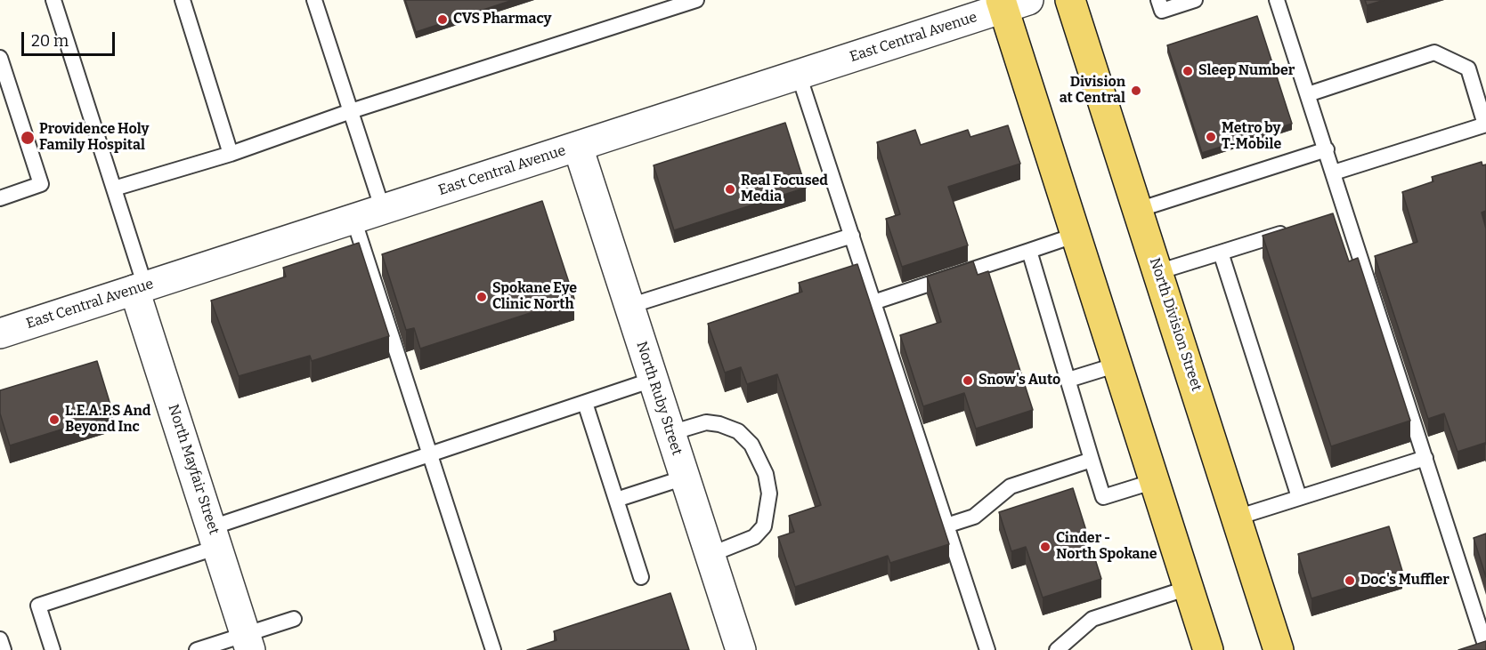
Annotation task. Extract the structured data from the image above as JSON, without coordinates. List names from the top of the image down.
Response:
{
  "streets": {
    "main road": ["North Division Street"],
    "street": ["East Central Avenue", "North Ruby Street", "North Mayfair Street"]
  },
  "crossings": [
    ["East Central Avenue", "North Ruby Street"],
    ["East Central Avenue", "North Mayfair Street"]
  ],
  "places": [
    "CVS Pharmacy",
    "Sleep Number",
    "Division at Central",
    "Metro by T-Mobile",
    "Providence Holy Family Hospital",
    "Real Focused Media",
    "Spokane Eye Clinic North",
    "Snow's Auto",
    "L.E.A.P.S And Beyond Inc",
    "Cinder - North Spokane",
    "Doc's Muffler"
  ],
  "scale_bar": "20 m"
}
